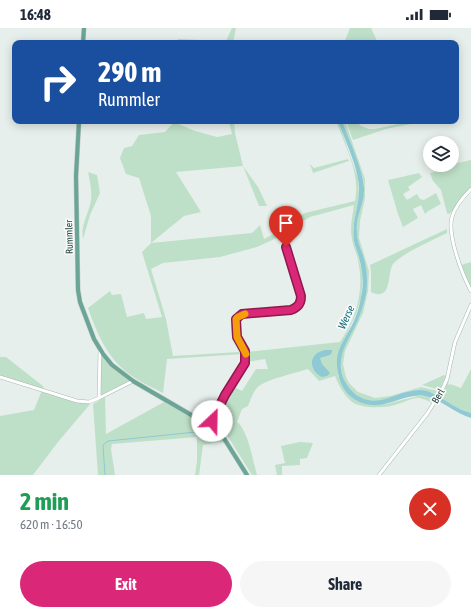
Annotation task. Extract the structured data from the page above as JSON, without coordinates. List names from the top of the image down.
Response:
{
  "streets": {
    "main road": ["Rummler"],
    "street": ["Berl"]
  },
  "water": ["Werse"],
  "page": {
    "status": "16:48",
    "turn": ["290 m", "Rummler"],
    "heading": ["2 min", "620 m · 16:50"],
    "buttons": ["Exit", "Share"]
  }
}
